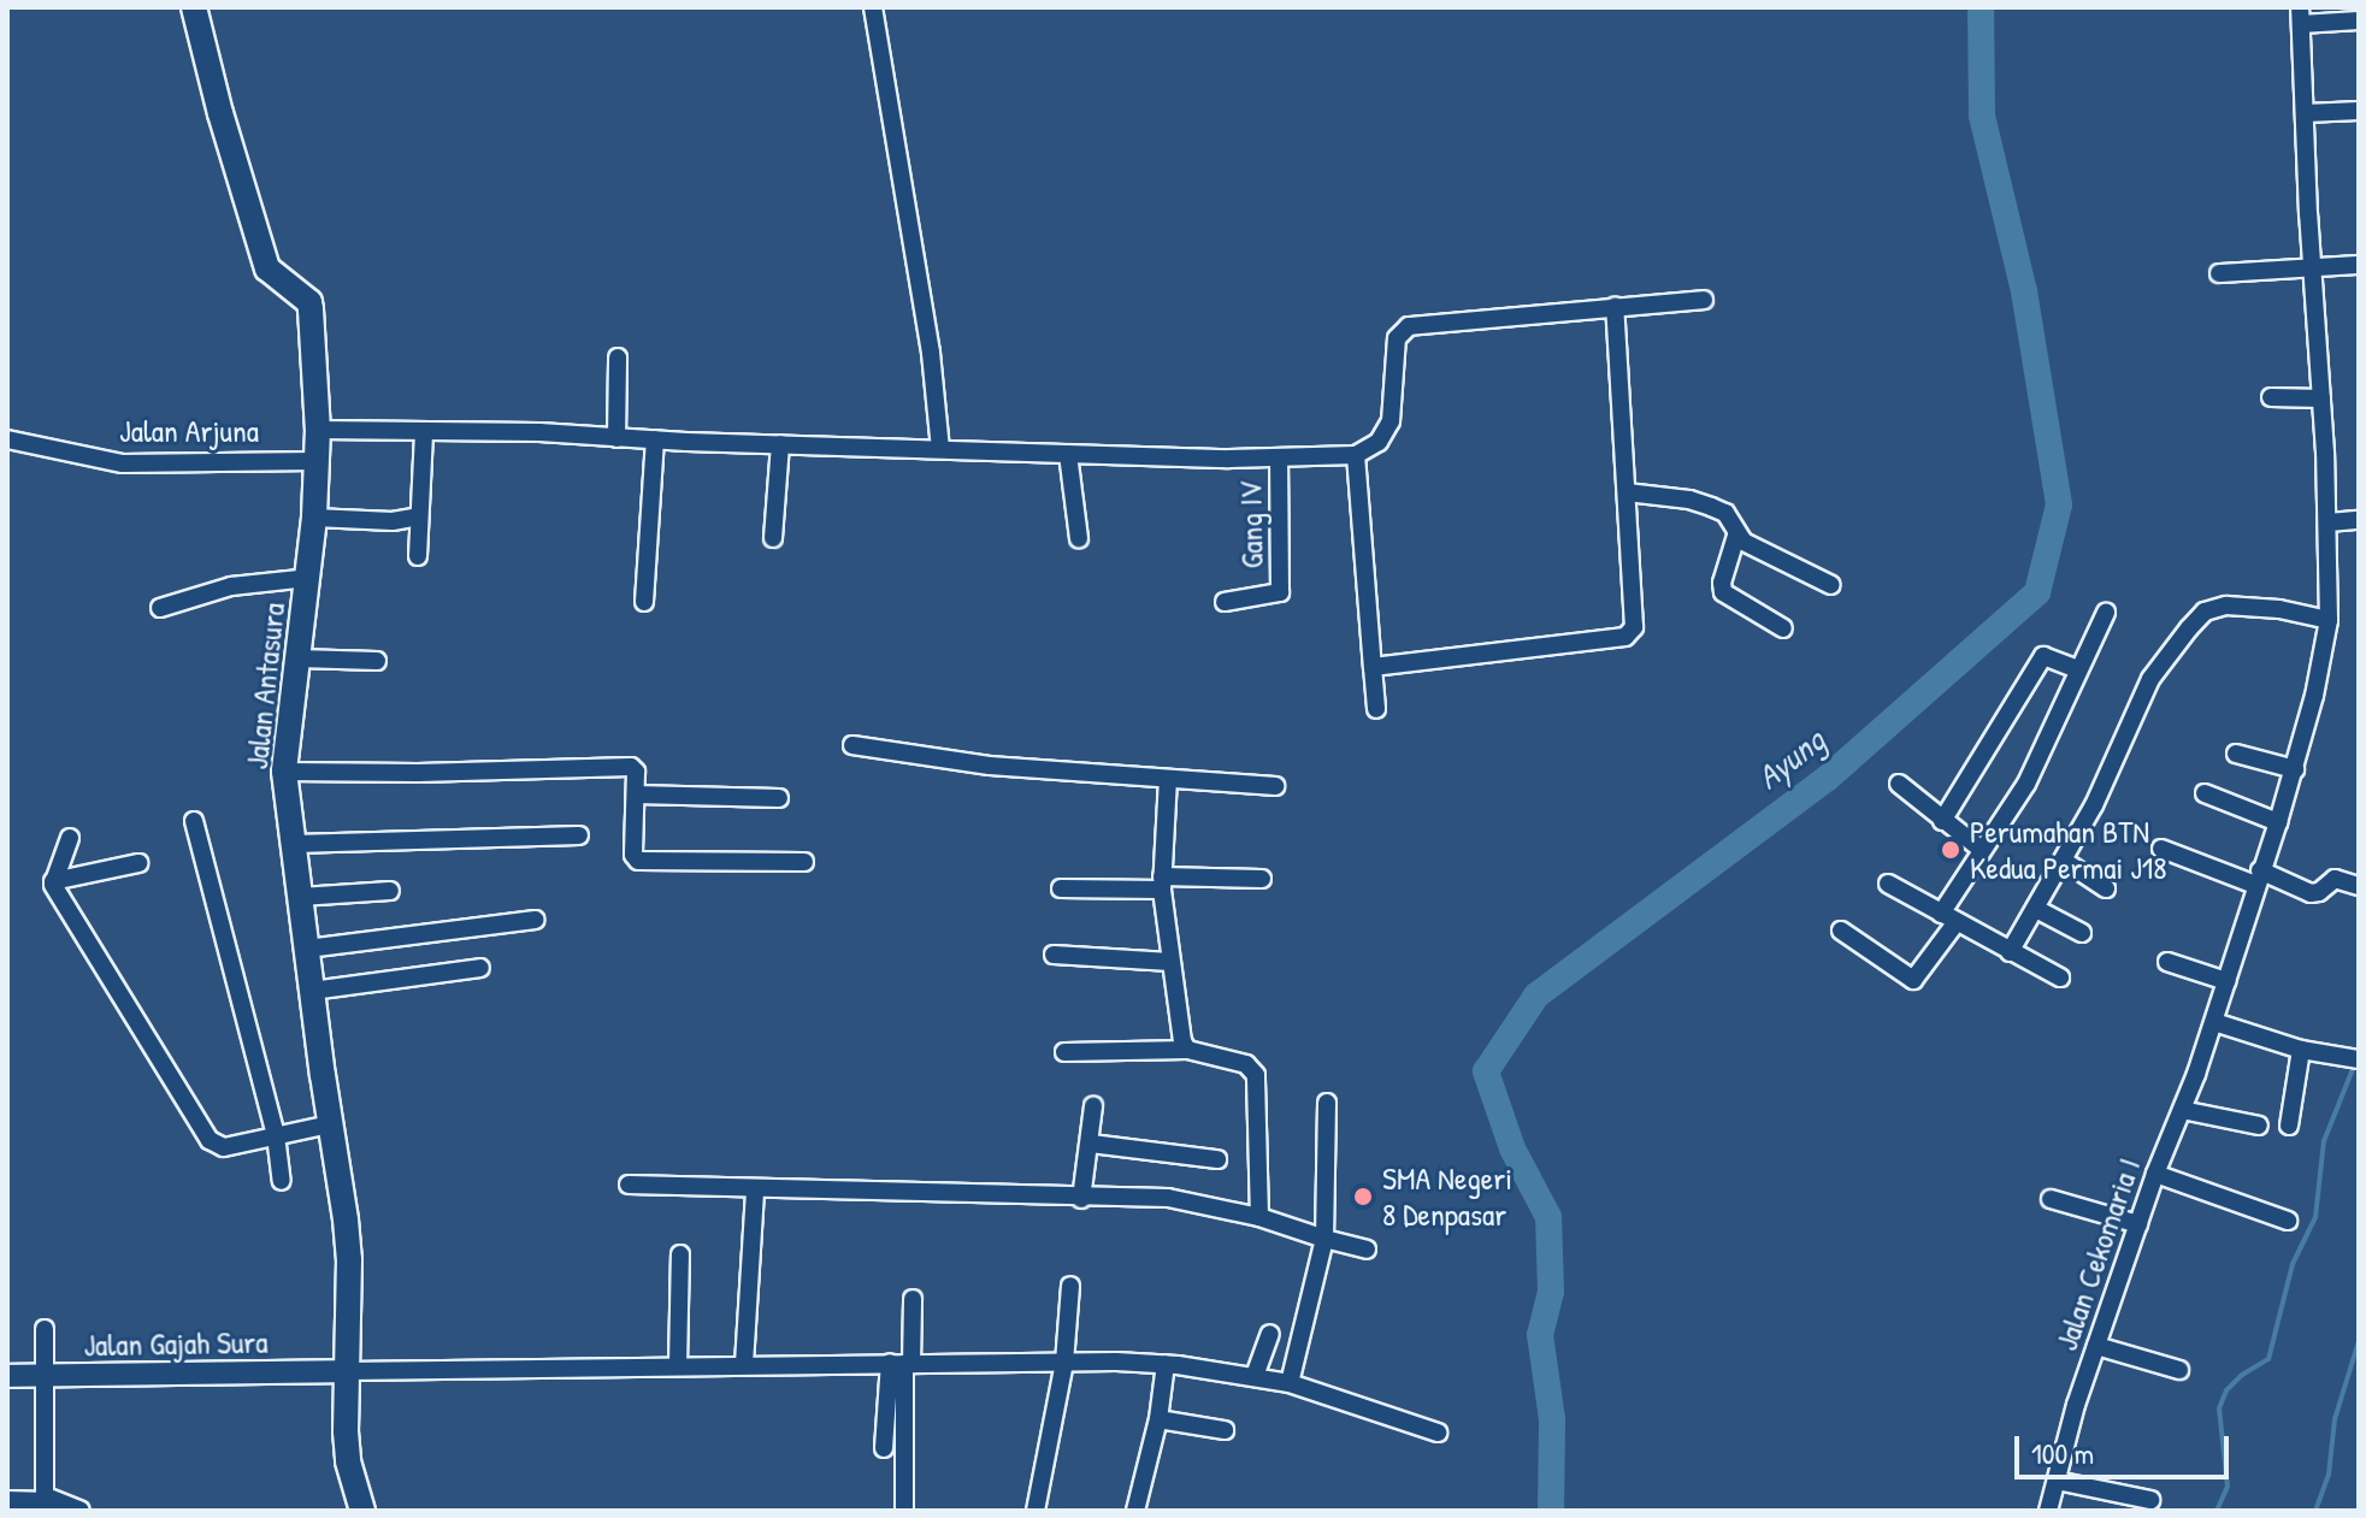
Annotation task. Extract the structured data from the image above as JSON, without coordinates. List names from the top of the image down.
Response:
{
  "streets": {
    "main road": ["Jalan Antasura"],
    "street": [
      "Jalan Arjuna",
      "Gang IV",
      "Jalan Cekomaria I",
      "Jalan Gajah Sura"
    ]
  },
  "crossings": [
    ["Jalan Arjuna", "Jalan Antasura"],
    ["Jalan Antasura", "Jalan Gajah Sura"]
  ],
  "water": ["Ayung"],
  "places": ["Perumahan BTN Kedua Permai J18", "SMA Negeri 8 Denpasar"],
  "scale_bar": "100 m"
}
